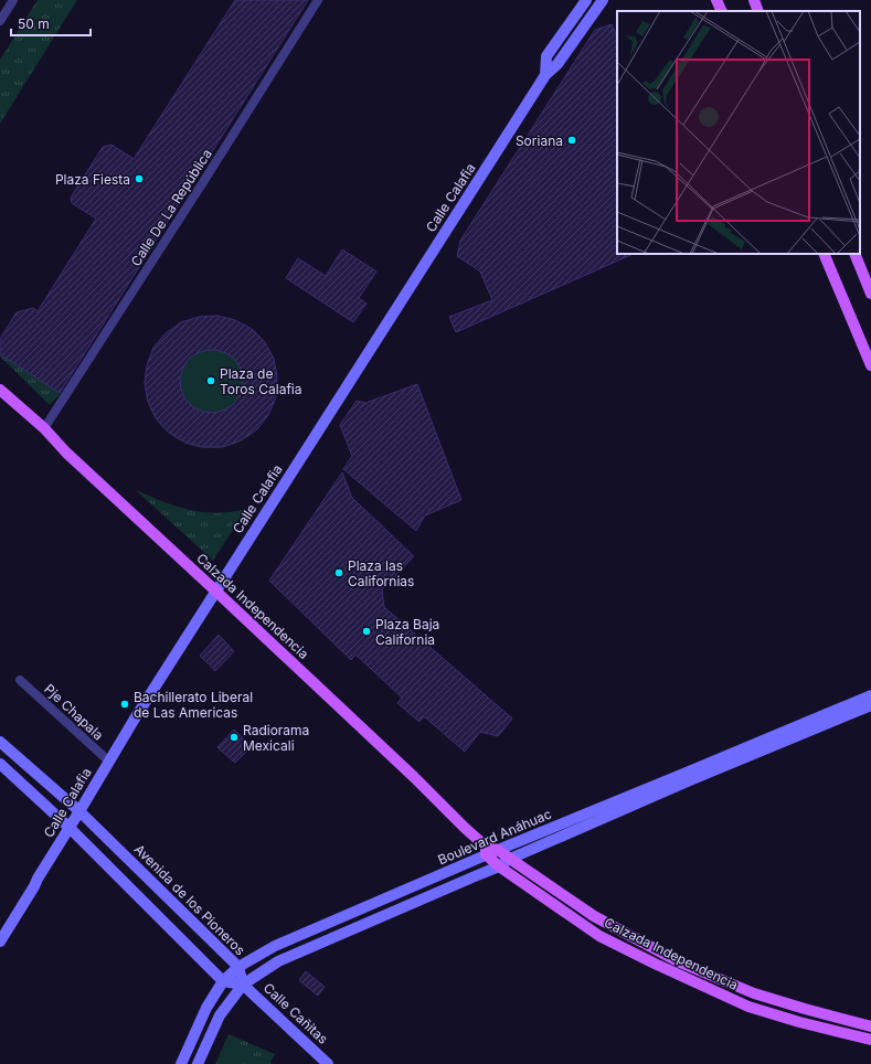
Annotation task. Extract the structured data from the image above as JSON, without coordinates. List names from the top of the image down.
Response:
{
  "streets": {
    "main road": ["Calzada Independencia"],
    "street": [
      "Calle Calafia",
      "Calle De La República",
      "Pje Chapala",
      "Boulevard Anáhuac",
      "Avenida de los Pioneros",
      "Calle Cañitas"
    ]
  },
  "crossings": [
    ["Calle Calafia", "Calzada Independencia"],
    ["Calle Calafia", "Pje Chapala"],
    ["Calle Calafia", "Avenida de los Pioneros"],
    ["Calle De La República", "Calzada Independencia"],
    ["Calzada Independencia", "Boulevard Anáhuac"],
    ["Boulevard Anáhuac", "Avenida de los Pioneros"],
    ["Boulevard Anáhuac", "Calle Cañitas"],
    ["Avenida de los Pioneros", "Calle Cañitas"]
  ],
  "places": [
    "Soriana",
    "Plaza Fiesta",
    "Plaza de Toros Calafia",
    "Plaza las Californias",
    "Plaza Baja California",
    "Bachillerato Liberal de Las Americas",
    "Radiorama Mexicali"
  ],
  "scale_bar": "50 m"
}
